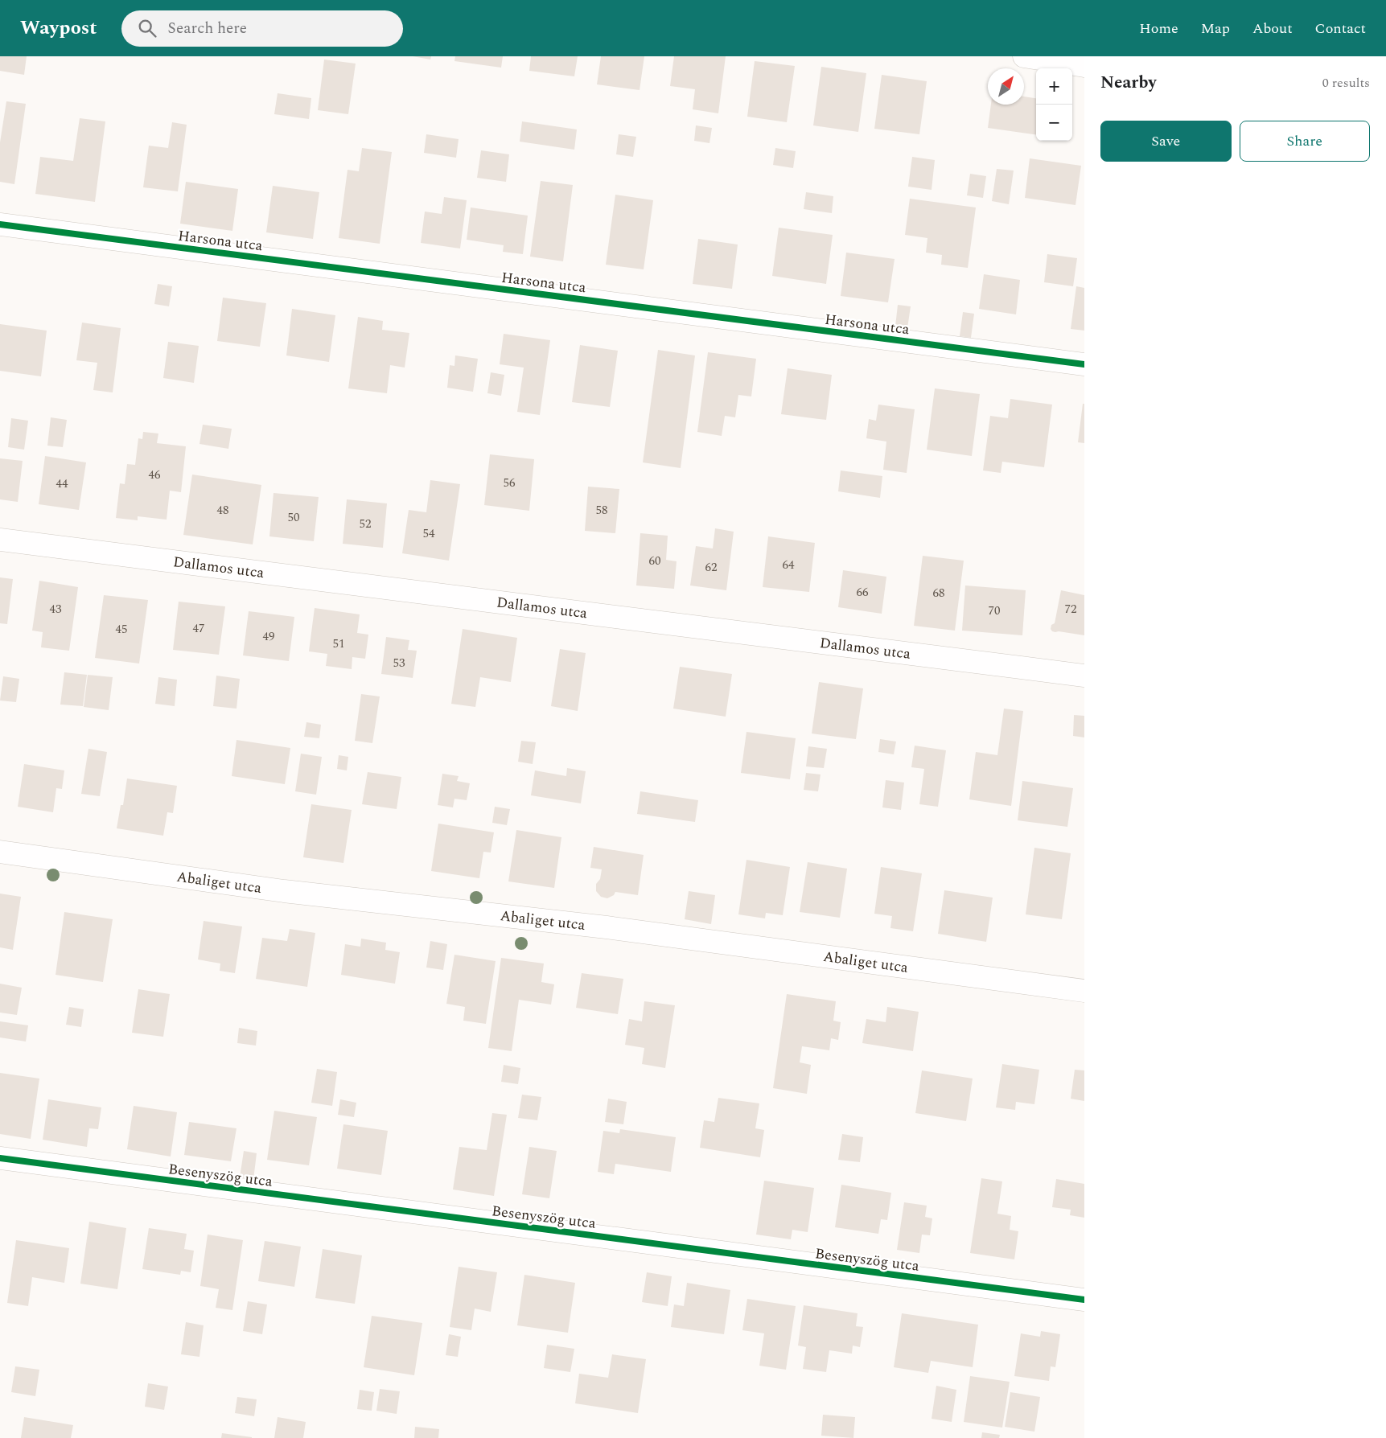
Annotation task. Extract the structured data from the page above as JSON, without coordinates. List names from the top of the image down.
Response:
{
  "streets": {
    "street": [
      "Harsona utca",
      "Dallamos utca",
      "Abaliget utca",
      "Besenyszög utca"
    ]
  },
  "house_numbers": [
    "46",
    "56",
    "44",
    "48",
    "58",
    "50",
    "52",
    "54",
    "60",
    "64",
    "62",
    "66",
    "68",
    "43",
    "72",
    "70",
    "47",
    "45",
    "49",
    "51",
    "53"
  ],
  "north": "top right",
  "page": {
    "header": "Waypost",
    "search": "Search here",
    "nav": [
      "Home",
      "Map",
      "About",
      "Contact"
    ],
    "heading": ["Nearby", "0 results"],
    "map_buttons": ["+", "−"],
    "buttons": ["Save", "Share"]
  }
}
